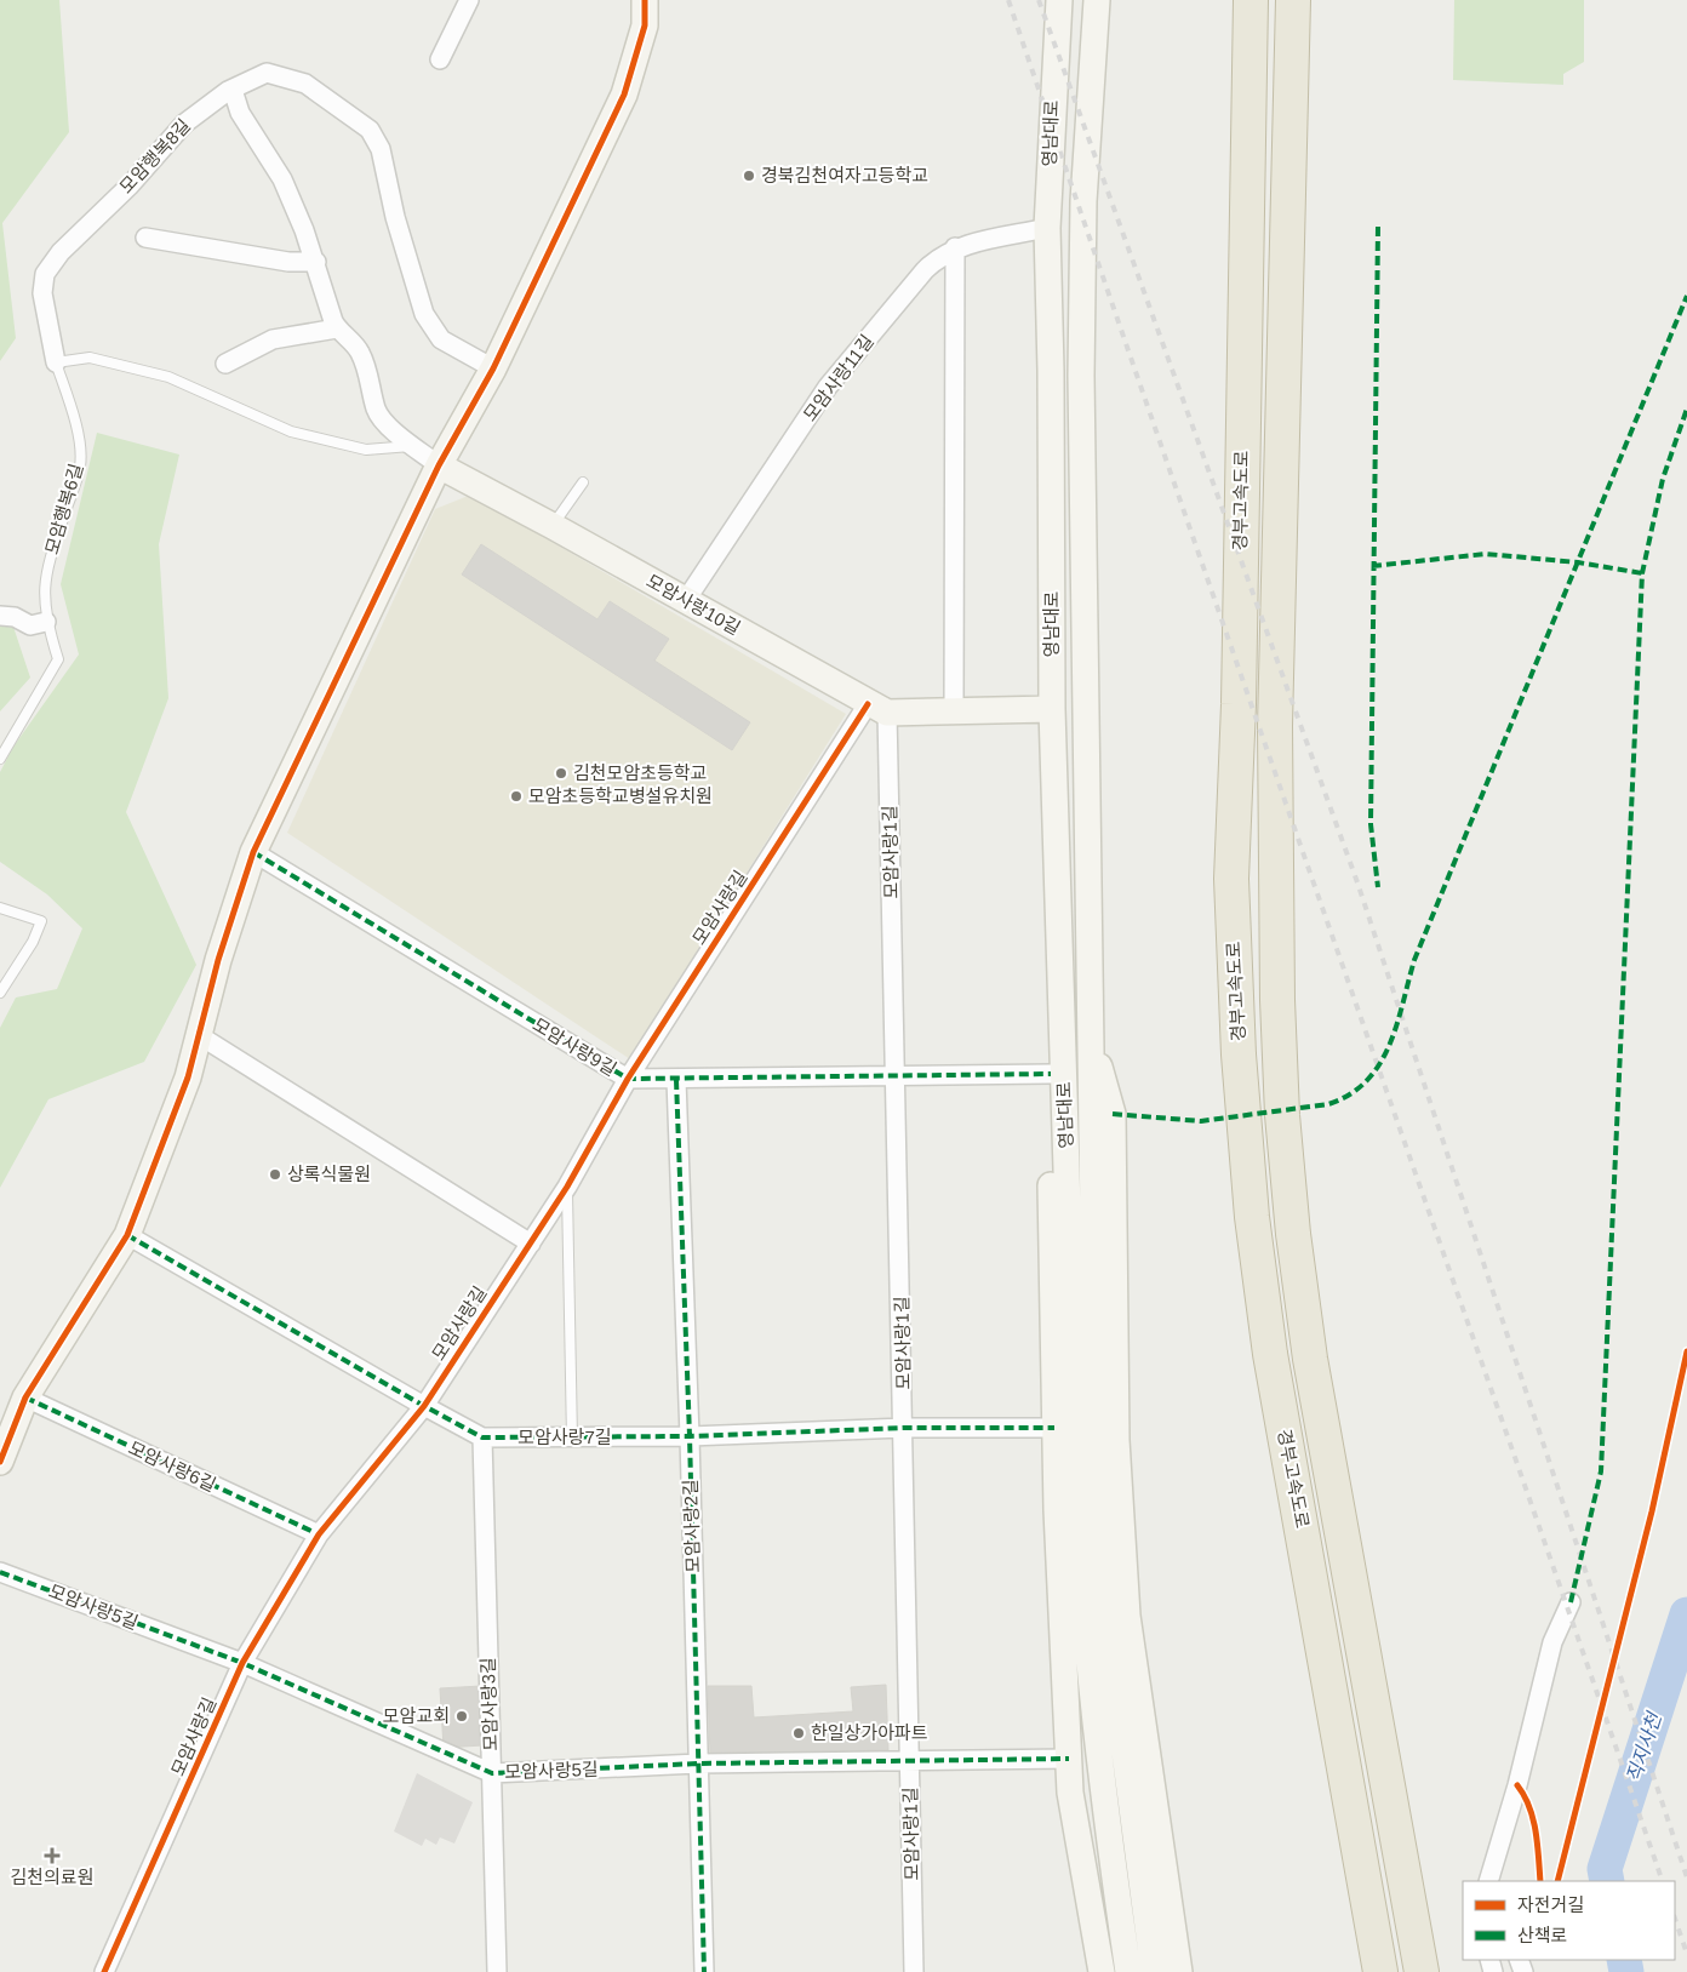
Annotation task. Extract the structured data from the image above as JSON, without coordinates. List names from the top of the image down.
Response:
{
  "streets": {
    "highway": ["경부고속도로"],
    "main road": ["영남대로", "모암사랑10길"],
    "street": [
      "모암행복8길",
      "모암사랑11길",
      "모암사랑1길",
      "모암사랑길",
      "모암사랑9길",
      "모암사랑7길",
      "모암사랑6길",
      "모암사랑2길",
      "모암사랑5길",
      "모암사랑3길"
    ],
    "lane": ["모암행복6길"]
  },
  "crossings": [
    ["영남대로", "모암사랑11길"],
    ["모암행복8길", "모암행복6길"],
    ["모암사랑11길", "모암사랑10길"],
    ["모암사랑10길", "모암사랑1길"],
    ["모암사랑10길", "모암사랑길"],
    ["모암사랑1길", "모암사랑길"],
    ["모암사랑1길", "모암사랑9길"],
    ["모암사랑1길", "모암사랑7길"],
    ["모암사랑1길", "모암사랑5길"],
    ["모암사랑길", "모암사랑9길"],
    ["모암사랑길", "모암사랑7길"],
    ["모암사랑길", "모암사랑6길"],
    ["모암사랑길", "모암사랑5길"],
    ["모암사랑9길", "모암사랑2길"],
    ["모암사랑7길", "모암사랑2길"],
    ["모암사랑7길", "모암사랑3길"],
    ["모암사랑2길", "모암사랑5길"],
    ["모암사랑5길", "모암사랑3길"]
  ],
  "water": ["직지사천"],
  "places": {
    "other": [
      "경북김천여자고등학교",
      "김천모암초등학교",
      "모암초등학교병설유치원",
      "상록식물원",
      "모암교회",
      "한일상가아파트"
    ],
    "health": ["김천의료원"]
  },
  "legend": ["자전거길", "산책로"]
}
